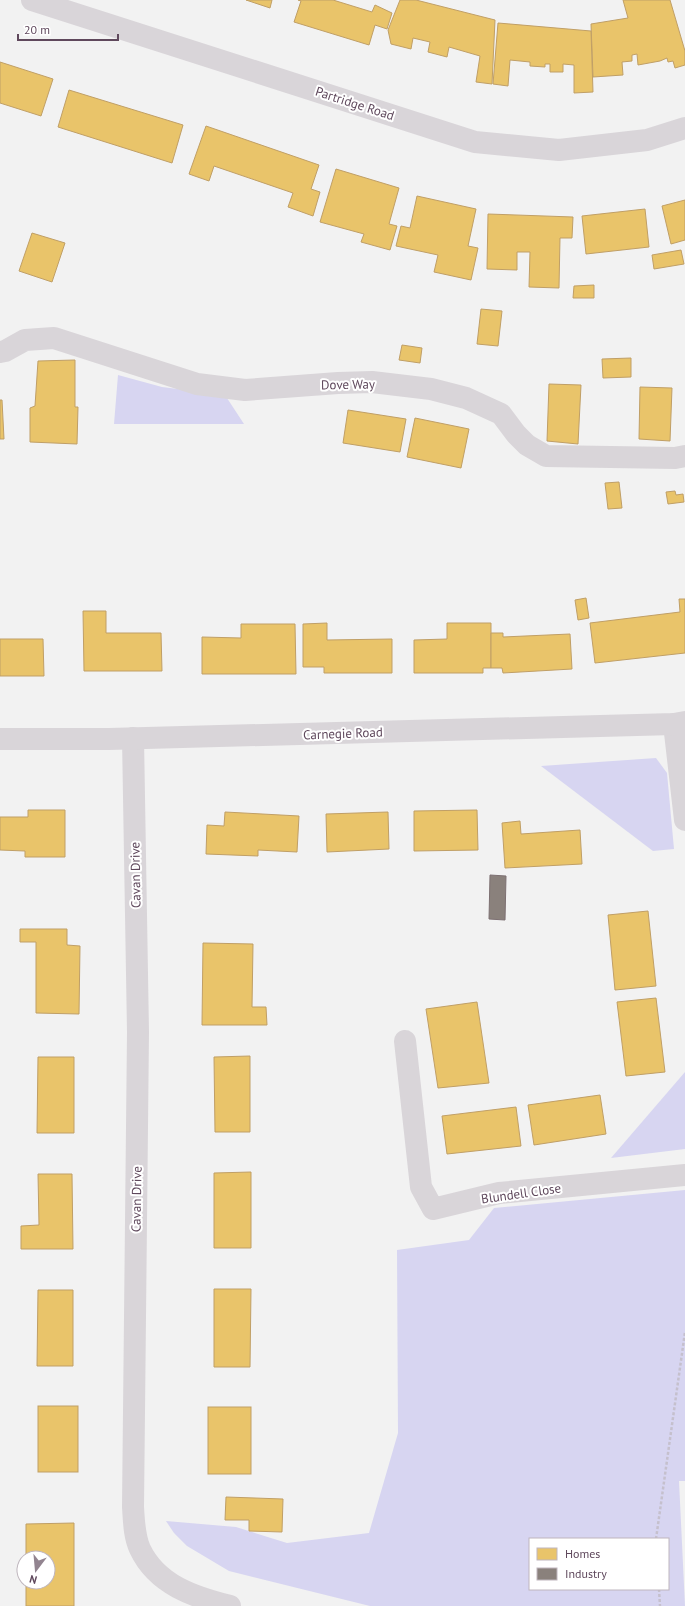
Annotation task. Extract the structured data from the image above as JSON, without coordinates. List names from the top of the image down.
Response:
{
  "streets": {
    "street": [
      "Partridge Road",
      "Dove Way",
      "Carnegie Road",
      "Cavan Drive",
      "Blundell Close"
    ]
  },
  "crossings": [
    ["Carnegie Road", "Cavan Drive"]
  ],
  "legend": ["Homes", "Industry"],
  "scale_bar": "20 m",
  "north": "bottom"
}
